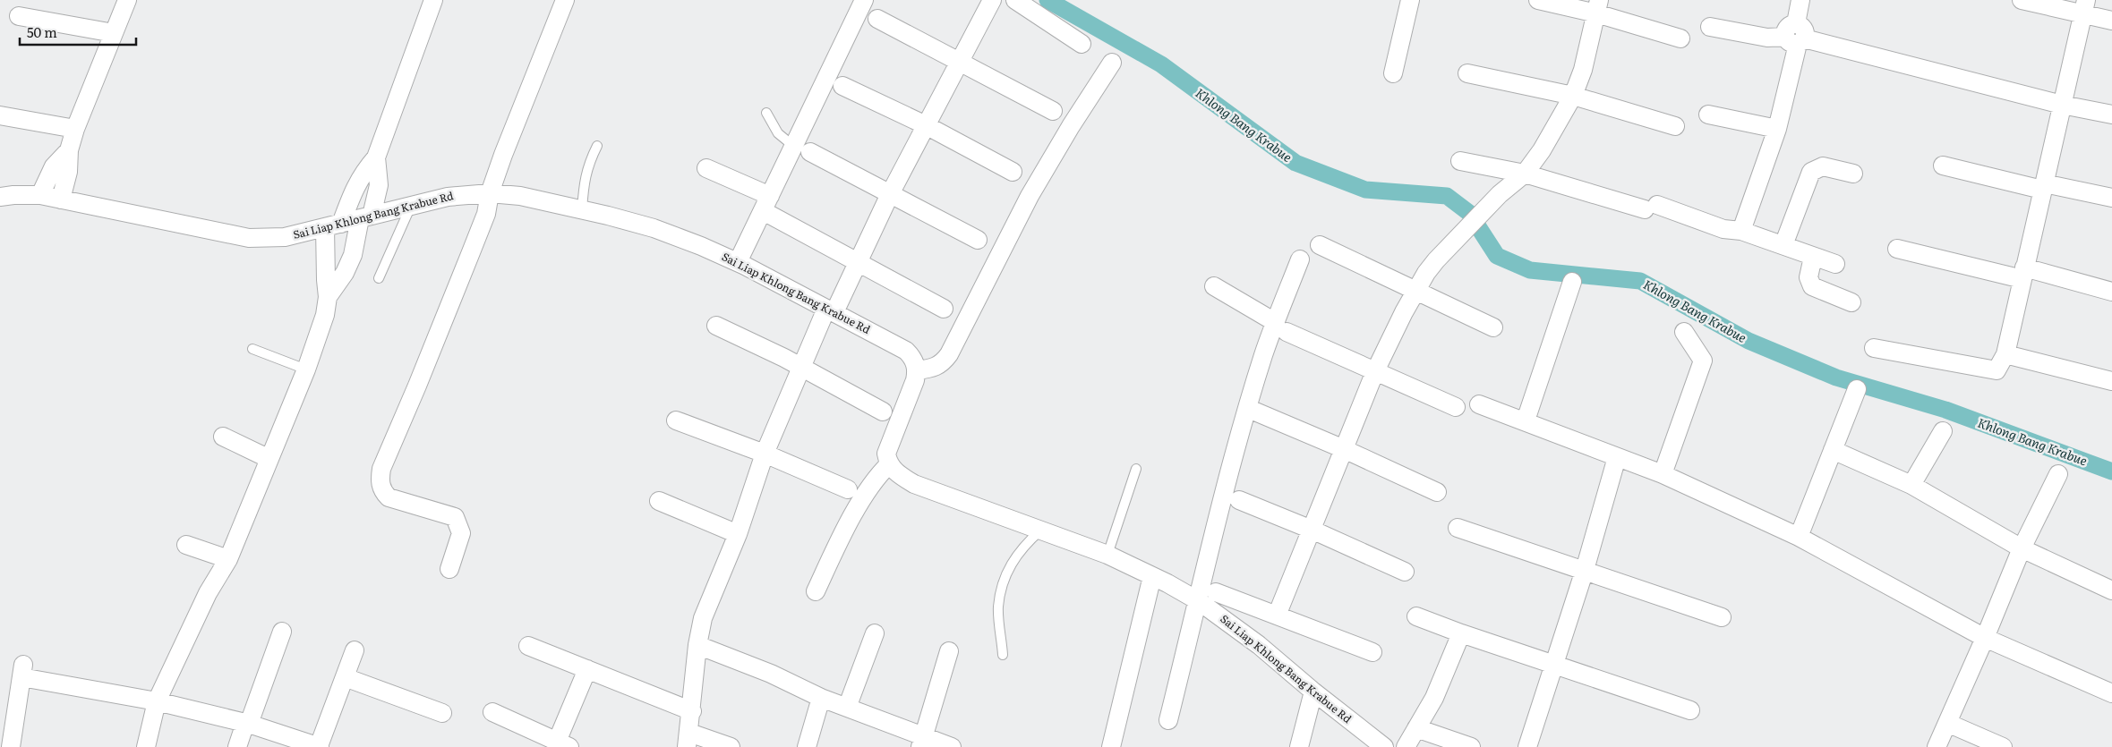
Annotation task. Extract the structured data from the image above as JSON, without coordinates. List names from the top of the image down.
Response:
{
  "streets": {
    "street": ["Sai Liap Khlong Bang Krabue Rd"]
  },
  "water": ["Khlong Bang Krabue"],
  "scale_bar": "50 m"
}
